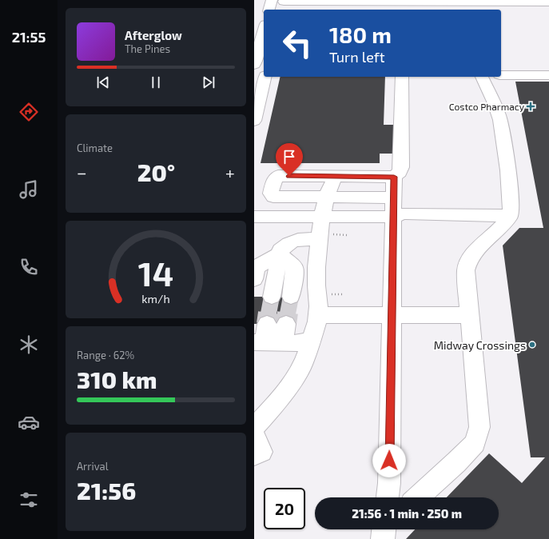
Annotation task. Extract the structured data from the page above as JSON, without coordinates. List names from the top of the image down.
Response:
{
  "places": {
    "health": ["Costco Pharmacy"],
    "other": ["Midway Crossings"]
  },
  "page": {
    "tabs": "21:55",
    "turn": ["180 m", "Turn left"],
    "song": ["Afterglow", "The Pines"],
    "tile": [
      "Climate",
      ["Range · 62%", "310 km"],
      ["Arrival", "21:56"]
    ],
    "heat": ["−", "20°", "+"],
    "limit": "20",
    "trip": "21:56 · 1 min · 250 m",
    "gauge": ["14", "km/h"]
  }
}
